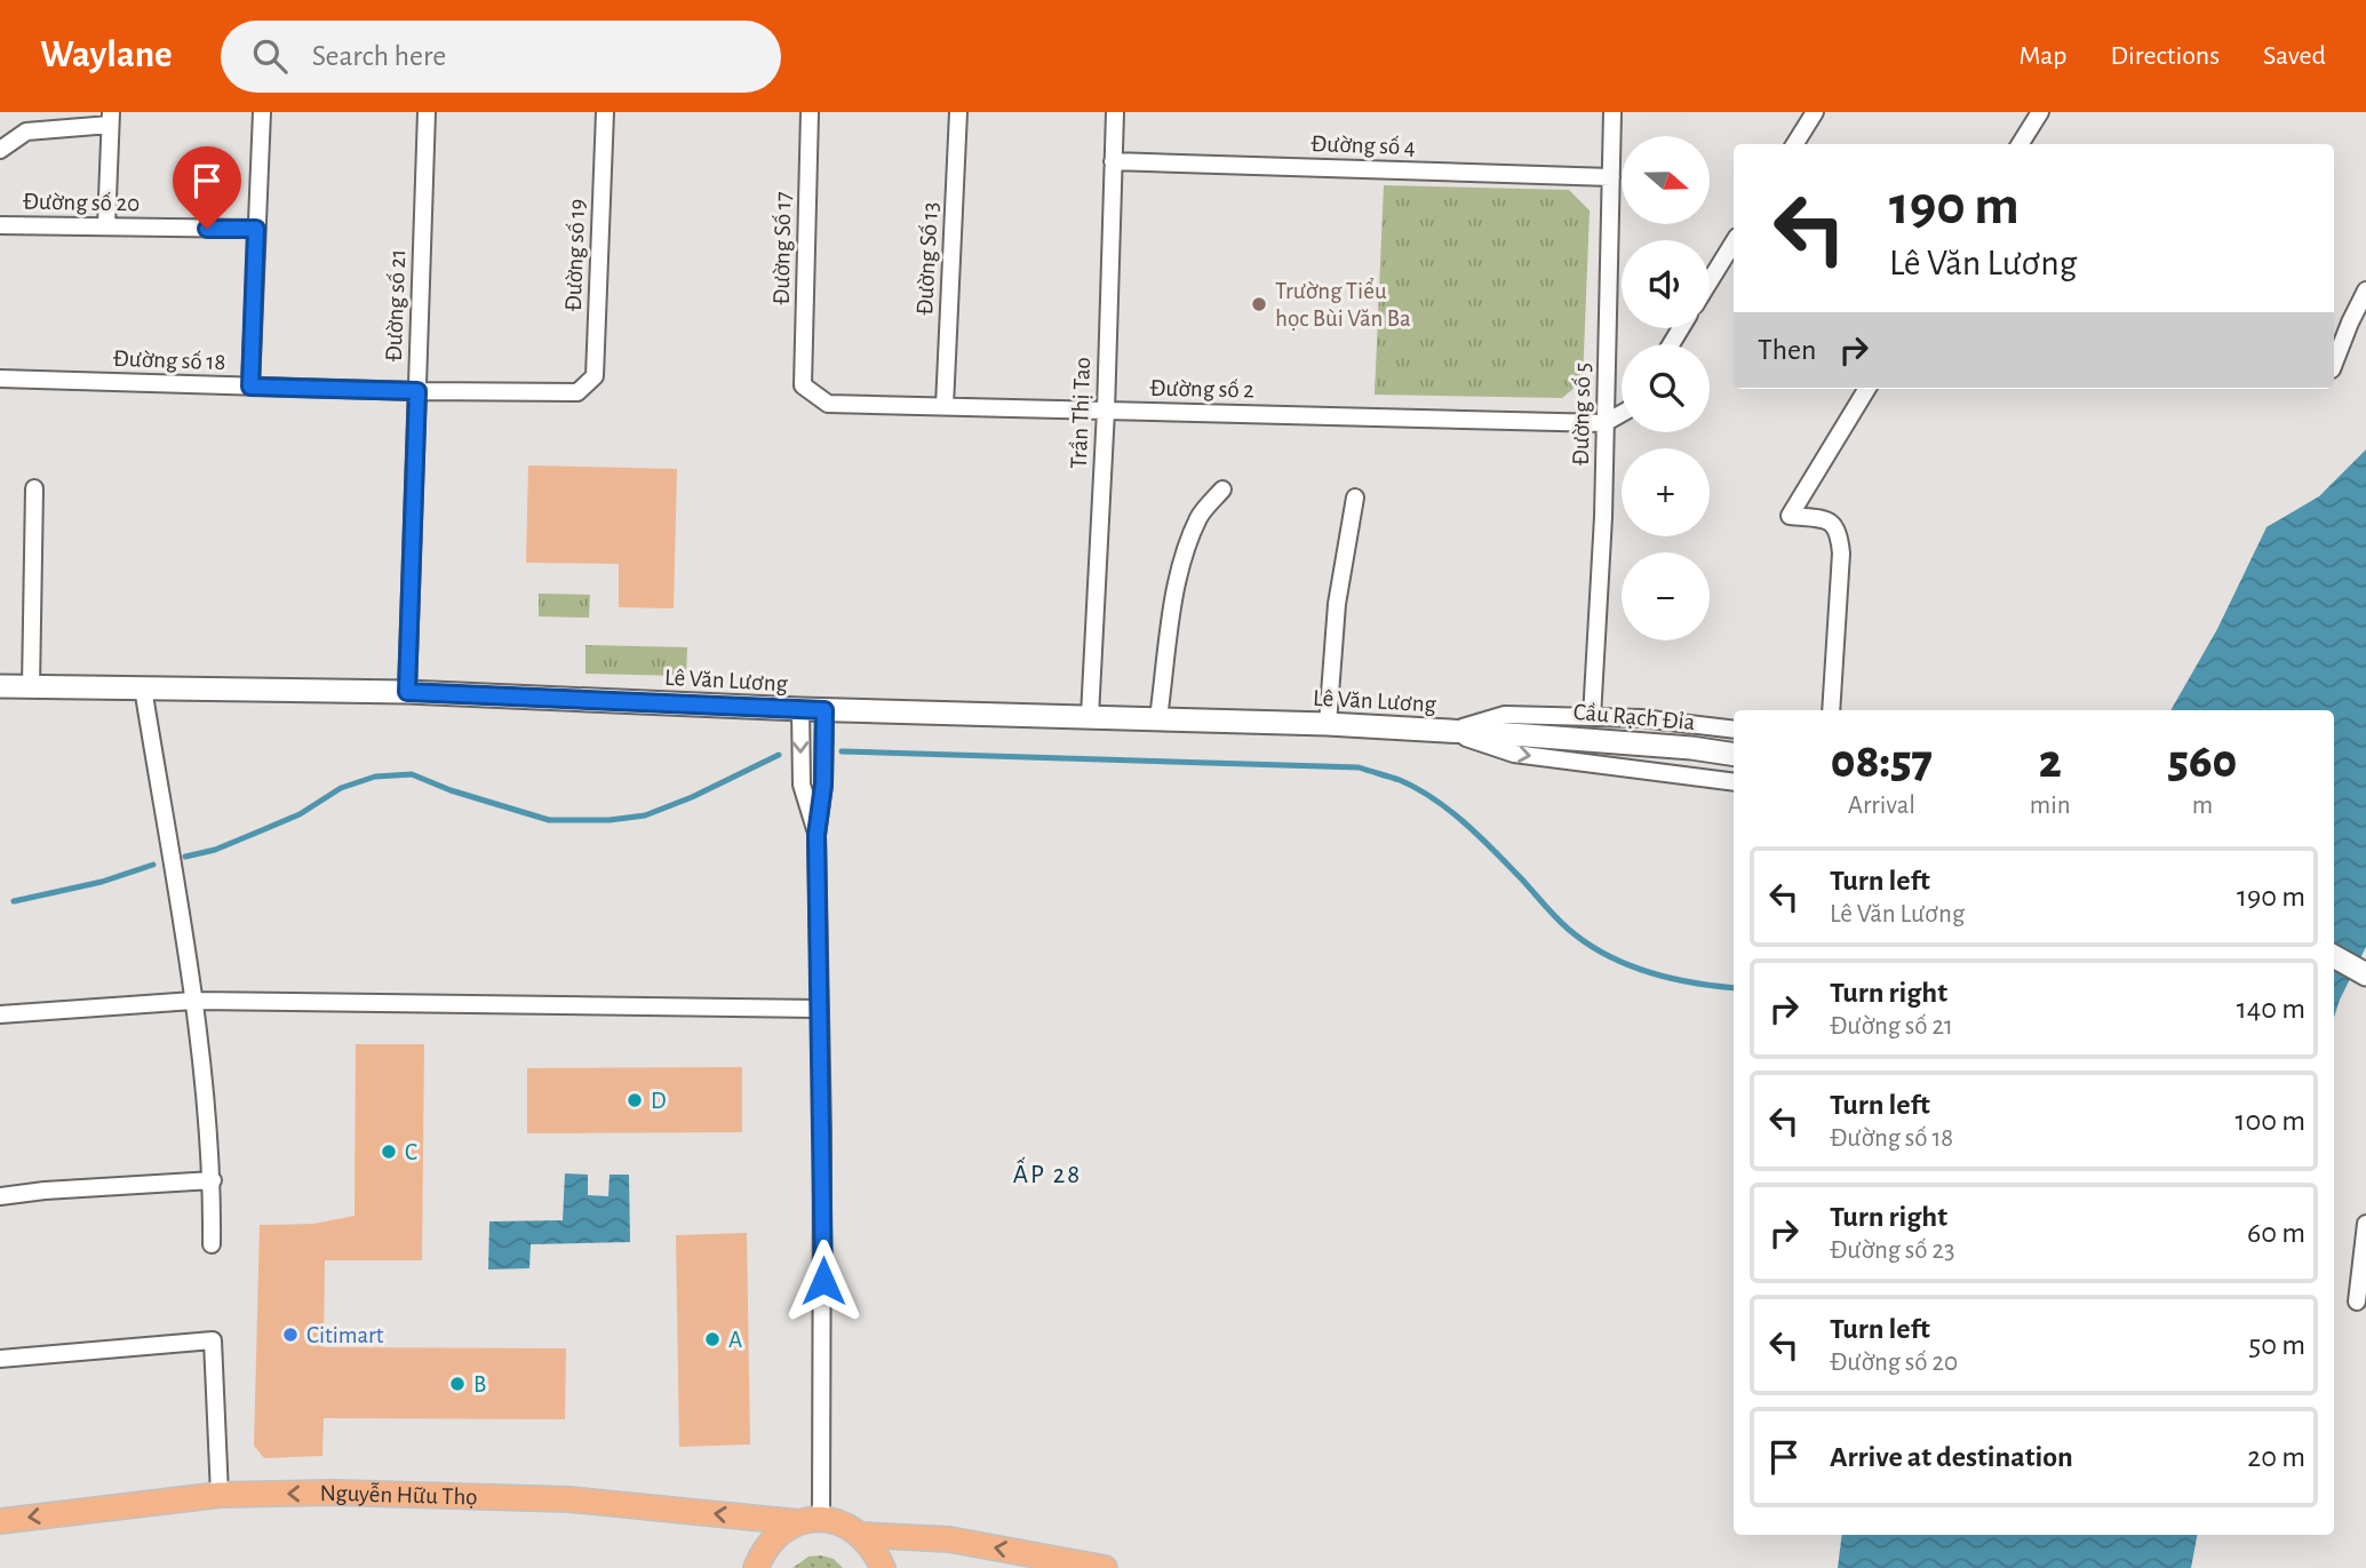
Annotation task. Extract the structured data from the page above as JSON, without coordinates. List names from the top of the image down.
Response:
{
  "streets": {
    "main road": ["Lê Văn Lương", "Cầu Rạch Đỉa", "Nguyễn Hữu Thọ"],
    "street": [
      "Đường số 4",
      "Đường số 20",
      "Đường Số 17",
      "Đường số 19",
      "Đường Số 13",
      "Đường số 21",
      "Đường số 18",
      "Đường số 2",
      "Trần Thị Tao",
      "Đường số 5"
    ]
  },
  "crossings": [
    ["Đường số 4", "Trần Thị Tao"],
    ["Đường số 4", "Đường số 5"],
    ["Đường Số 17", "Đường số 2"],
    ["Đường số 19", "Đường số 18"],
    ["Đường Số 13", "Đường số 2"],
    ["Đường số 21", "Đường số 18"],
    ["Đường số 21", "Lê Văn Lương"],
    ["Đường số 2", "Trần Thị Tao"],
    ["Đường số 2", "Đường số 5"],
    ["Trần Thị Tao", "Lê Văn Lương"],
    ["Đường số 5", "Lê Văn Lương"],
    ["Lê Văn Lương", "Cầu Rạch Đỉa"]
  ],
  "one_way": ["Nguyễn Hữu Thọ"],
  "districts": ["ẤP 28"],
  "places": [
    "Trường Tiểu học Bùi Văn Ba",
    "D",
    "C",
    "Citimart",
    "A",
    "B"
  ],
  "north": "right",
  "page": {
    "header": "Waylane",
    "search": "Search here",
    "nav": ["Map", "Directions", "Saved"],
    "map_buttons": ["+", "−"],
    "turn": ["190 m", "Lê Văn Lương"],
    "then": "Then",
    "eta": [
      "08:57",
      "Arrival",
      "2",
      "min",
      "560",
      "m"
    ],
    "list": [
      {
        "name": "Turn left",
        "note": "Lê Văn Lương",
        "value": "190 m"
      },
      {
        "name": "Turn right",
        "note": "Đường số 21",
        "value": "140 m"
      },
      {
        "name": "Turn left",
        "note": "Đường số 18",
        "value": "100 m"
      },
      {
        "name": "Turn right",
        "note": "Đường số 23",
        "value": "60 m"
      },
      {
        "name": "Turn left",
        "note": "Đường số 20",
        "value": "50 m"
      },
      {
        "name": "Arrive at destination",
        "value": "20 m"
      }
    ]
  }
}
